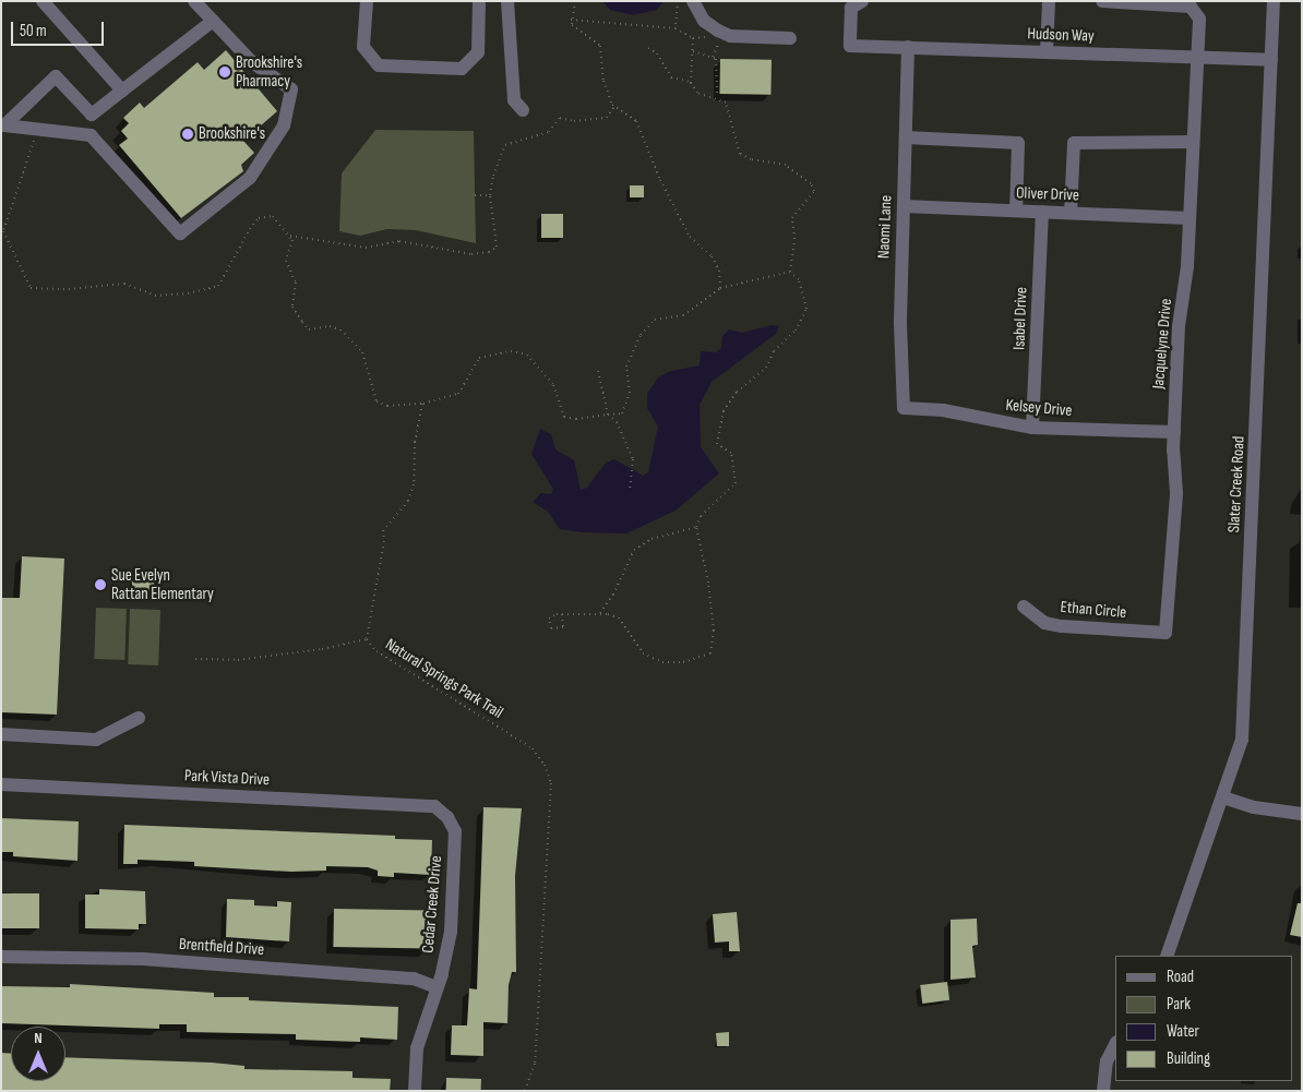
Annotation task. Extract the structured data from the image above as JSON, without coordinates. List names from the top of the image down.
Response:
{
  "streets": {
    "street": [
      "Hudson Way",
      "Oliver Drive",
      "Naomi Lane",
      "Isabel Drive",
      "Jacquelyne Drive",
      "Kelsey Drive",
      "Slater Creek Road",
      "Ethan Circle",
      "Park Vista Drive",
      "Cedar Creek Drive",
      "Brentfield Drive"
    ],
    "path": ["Natural Springs Park Trail"]
  },
  "crossings": [
    ["Hudson Way", "Naomi Lane"],
    ["Hudson Way", "Jacquelyne Drive"],
    ["Hudson Way", "Slater Creek Road"],
    ["Oliver Drive", "Naomi Lane"],
    ["Oliver Drive", "Isabel Drive"],
    ["Oliver Drive", "Jacquelyne Drive"],
    ["Naomi Lane", "Kelsey Drive"],
    ["Isabel Drive", "Kelsey Drive"],
    ["Jacquelyne Drive", "Kelsey Drive"],
    ["Jacquelyne Drive", "Ethan Circle"],
    ["Park Vista Drive", "Cedar Creek Drive"],
    ["Cedar Creek Drive", "Brentfield Drive"]
  ],
  "places": ["Brookshire's Pharmacy", "Brookshire's", "Sue Evelyn Rattan Elementary"],
  "legend": [
    "Road",
    "Park",
    "Water",
    "Building"
  ],
  "scale_bar": "50 m",
  "north": "top"
}
